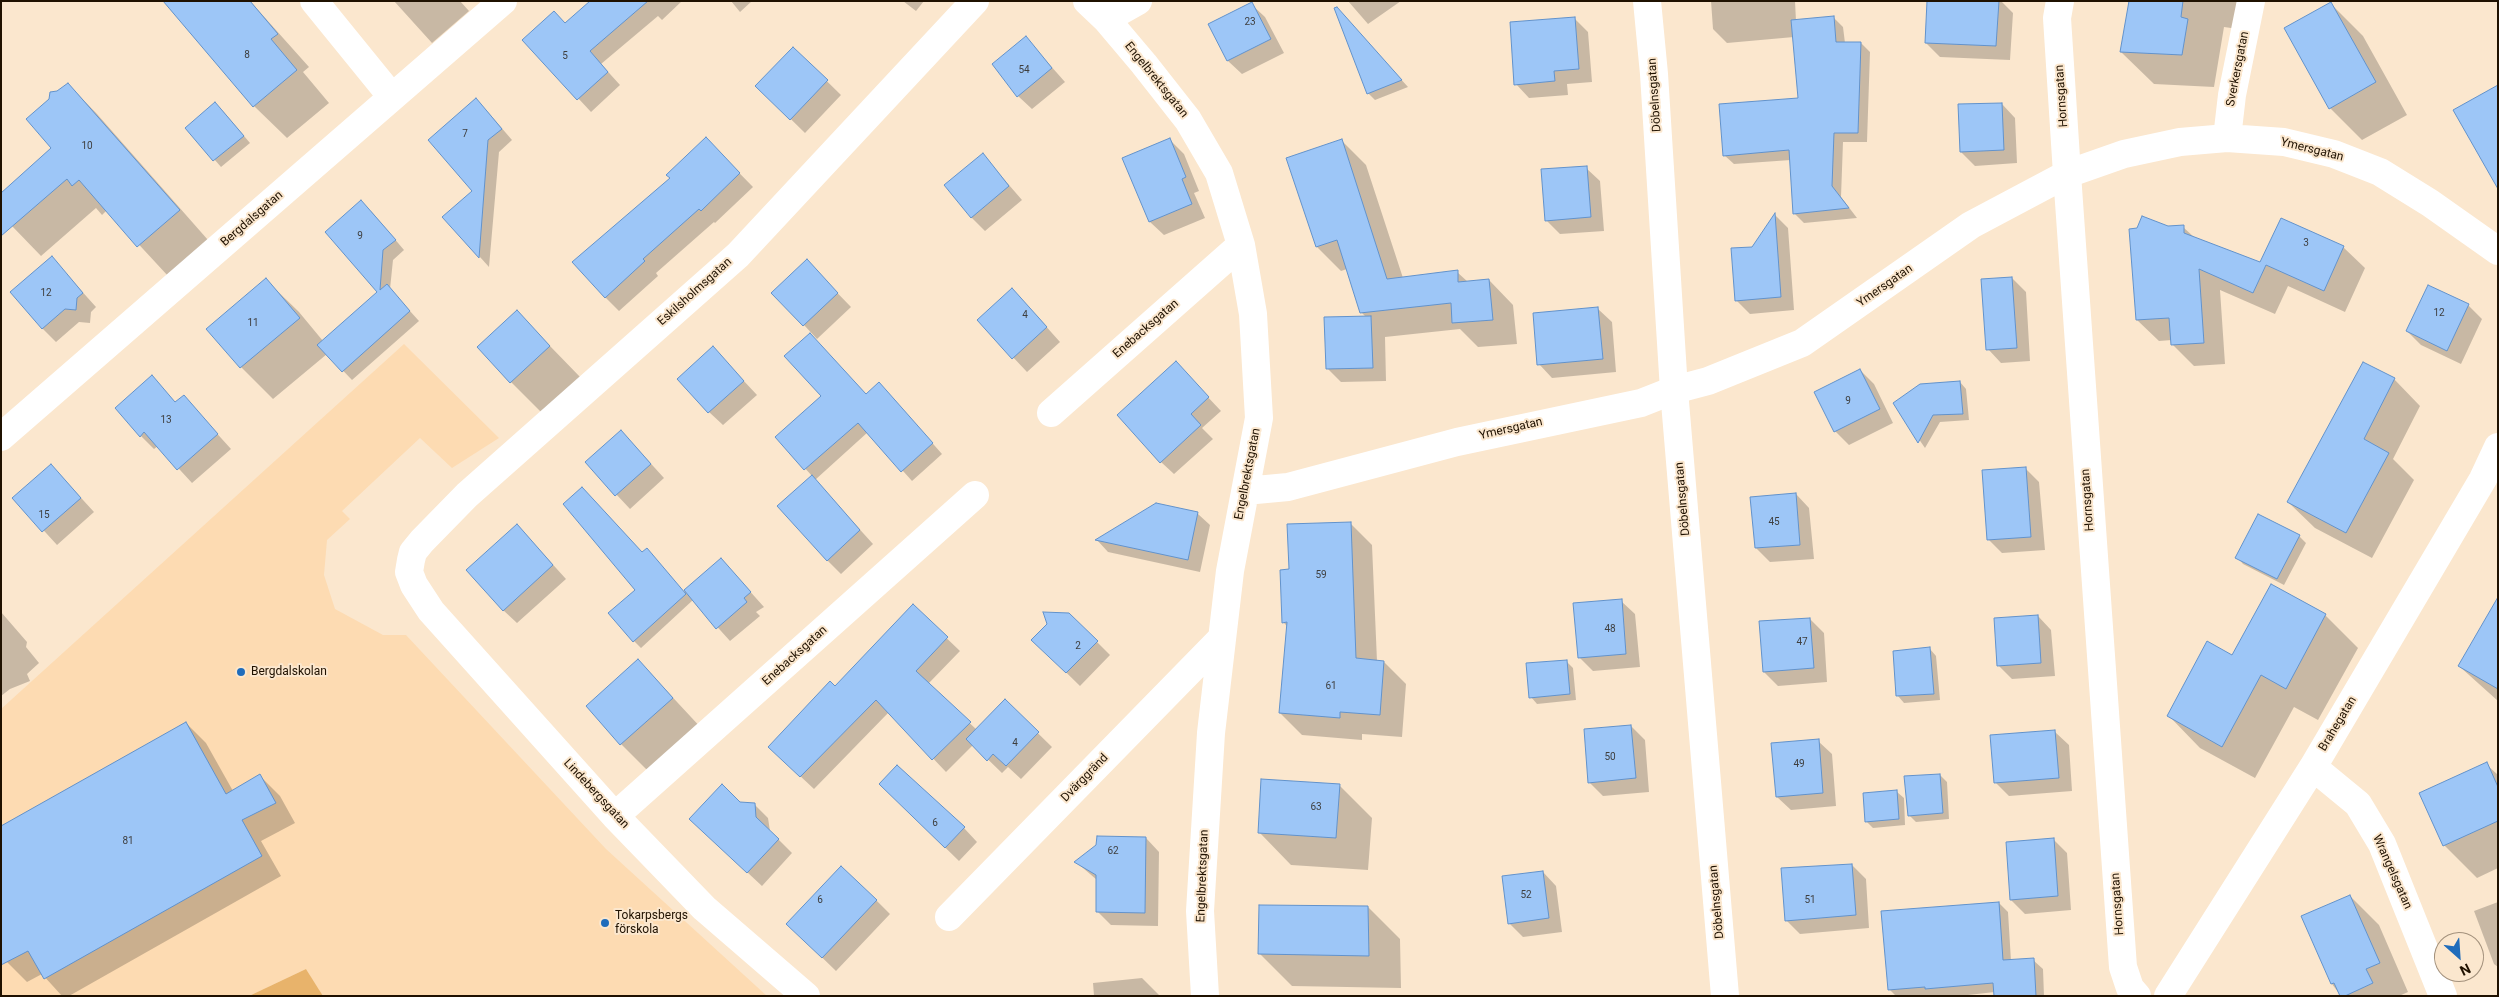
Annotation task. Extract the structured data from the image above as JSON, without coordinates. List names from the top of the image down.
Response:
{
  "streets": {
    "street": [
      "Sverkersgatan",
      "Engelbrektsgatan",
      "Döbelnsgatan",
      "Hornsgatan",
      "Ymersgatan",
      "Bergdalsgatan",
      "Eskilsholmsgatan",
      "Enebacksgatan",
      "Brahegatan",
      "Dvärggränd",
      "Lindebergsgatan",
      "Wrangelsgatan"
    ]
  },
  "crossings": [
    ["Sverkersgatan", "Ymersgatan"],
    ["Engelbrektsgatan", "Ymersgatan"],
    ["Engelbrektsgatan", "Enebacksgatan"],
    ["Engelbrektsgatan", "Dvärggränd"],
    ["Döbelnsgatan", "Ymersgatan"],
    ["Hornsgatan", "Ymersgatan"],
    ["Eskilsholmsgatan", "Lindebergsgatan"],
    ["Enebacksgatan", "Lindebergsgatan"],
    ["Brahegatan", "Wrangelsgatan"]
  ],
  "places": ["Bergdalskolan", "Tokarpsbergs förskola"],
  "house_numbers": [
    "23",
    "8",
    "5",
    "54",
    "7",
    "10",
    "9",
    "3",
    "12",
    "12",
    "4",
    "11",
    "9",
    "13",
    "15",
    "45",
    "59",
    "48",
    "47",
    "2",
    "61",
    "4",
    "50",
    "49",
    "63",
    "6",
    "81",
    "62",
    "52",
    "6",
    "51"
  ],
  "north": "bottom right"
}
